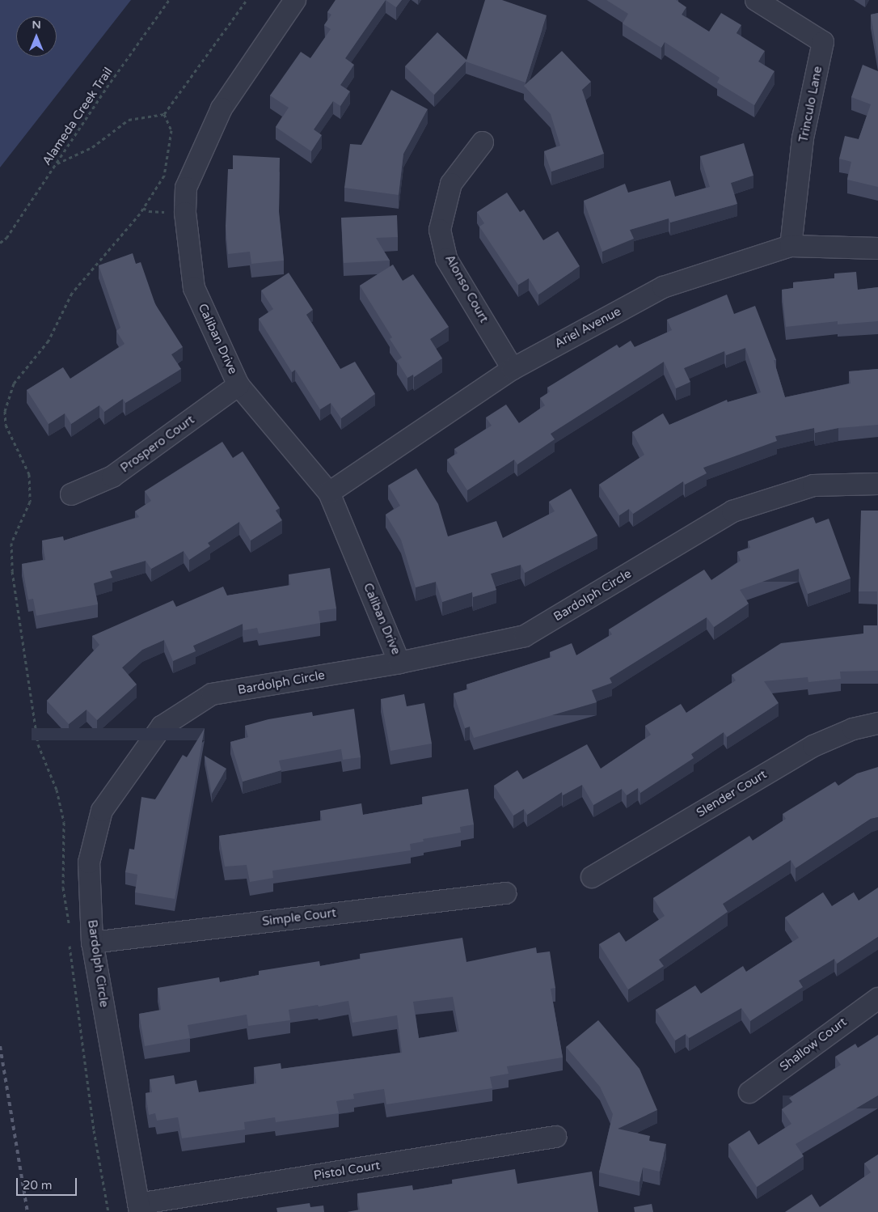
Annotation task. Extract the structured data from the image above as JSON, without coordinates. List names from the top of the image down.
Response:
{
  "streets": {
    "street": [
      "Trinculo Lane",
      "Alonso Court",
      "Ariel Avenue",
      "Caliban Drive",
      "Prospero Court",
      "Bardolph Circle",
      "Slender Court",
      "Simple Court",
      "Shallow Court",
      "Pistol Court"
    ],
    "path": ["Alameda Creek Trail"]
  },
  "crossings": [
    ["Trinculo Lane", "Ariel Avenue"],
    ["Alonso Court", "Ariel Avenue"],
    ["Ariel Avenue", "Caliban Drive"],
    ["Caliban Drive", "Prospero Court"],
    ["Caliban Drive", "Bardolph Circle"],
    ["Bardolph Circle", "Simple Court"],
    ["Bardolph Circle", "Pistol Court"]
  ],
  "scale_bar": "20 m",
  "north": "top"
}
